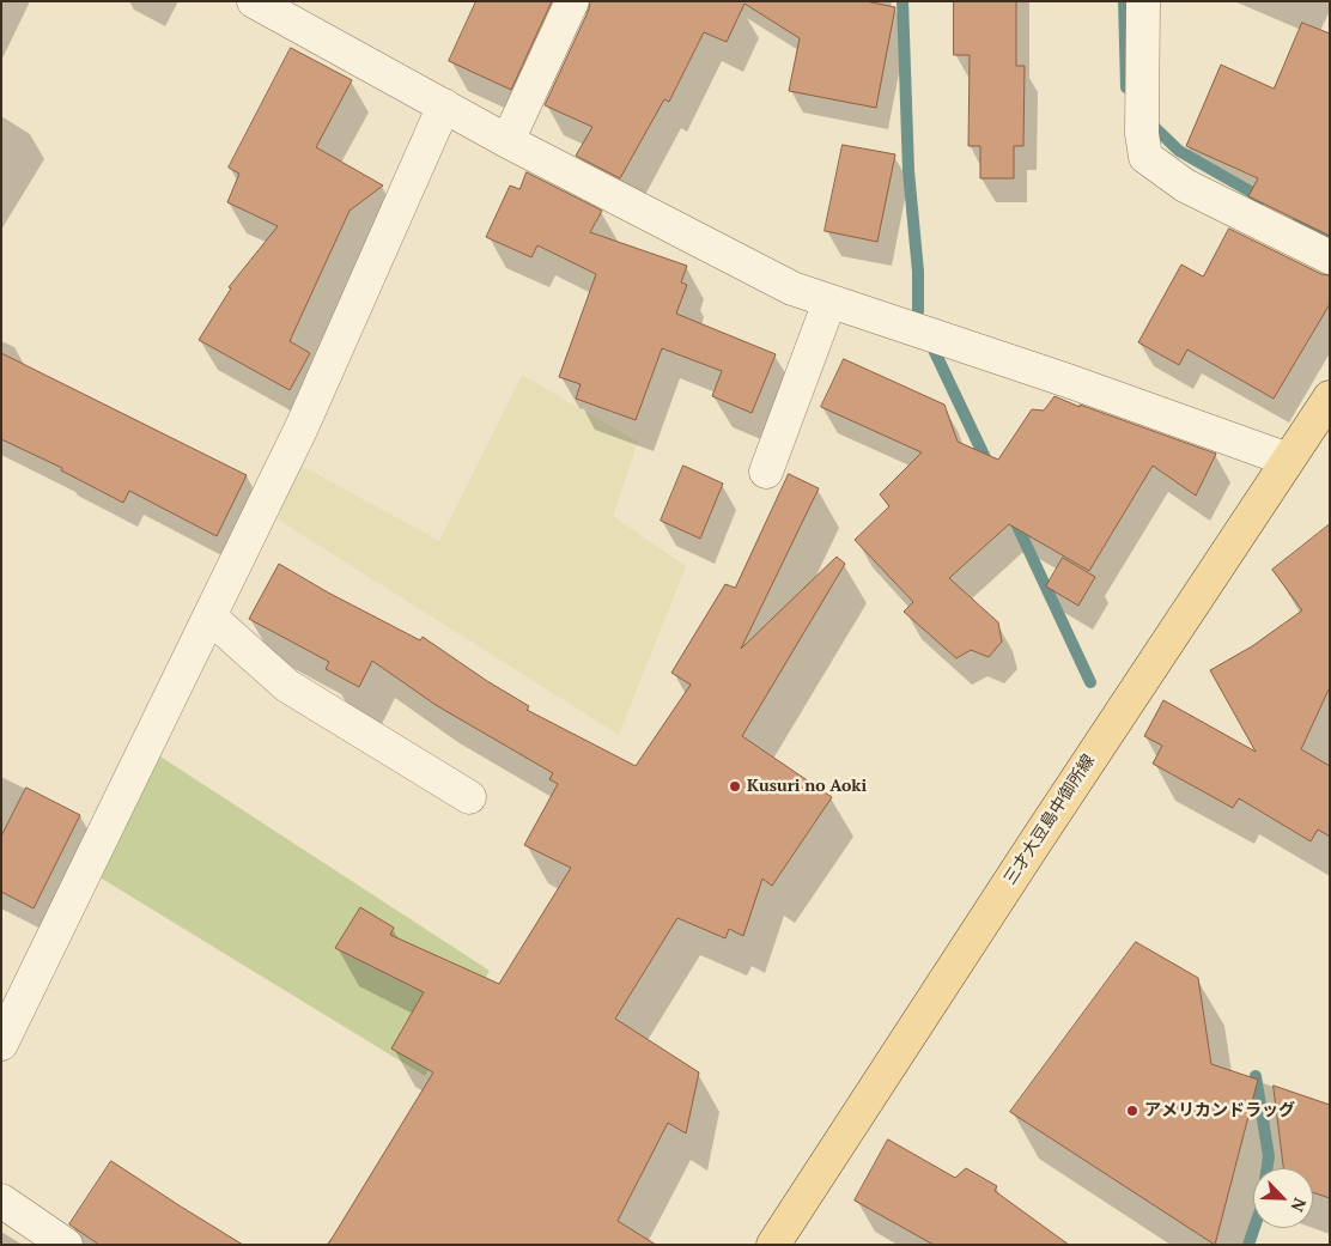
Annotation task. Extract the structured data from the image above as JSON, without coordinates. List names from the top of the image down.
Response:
{
  "streets": {
    "main road": ["三才大豆島中御所線"]
  },
  "places": ["Kusuri no Aoki", "アメリカンドラッグ"],
  "north": "bottom right"
}
